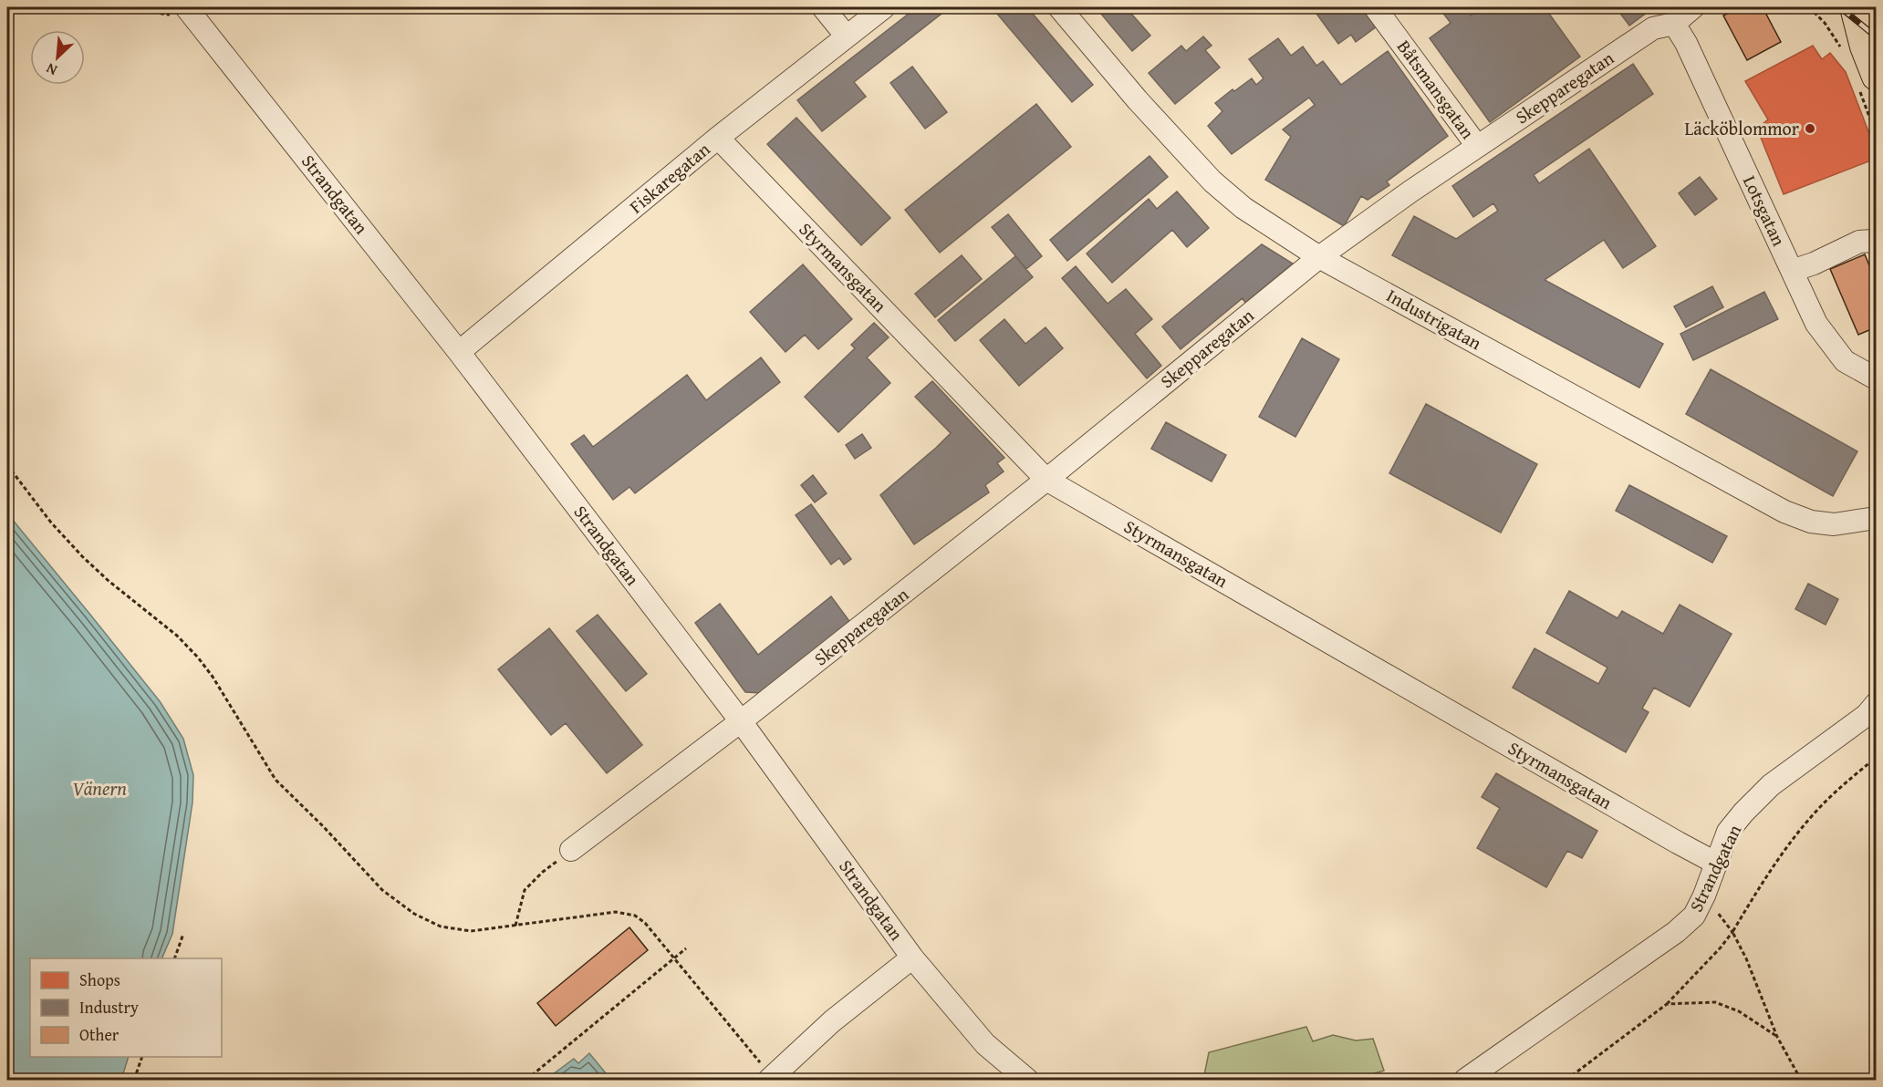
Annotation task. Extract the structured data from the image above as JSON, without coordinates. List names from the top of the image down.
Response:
{
  "streets": {
    "street": [
      "Skepparegatan",
      "Båtsmansgatan",
      "Fiskaregatan",
      "Strandgatan",
      "Lotsgatan",
      "Styrmansgatan",
      "Industrigatan"
    ]
  },
  "crossings": [
    ["Skepparegatan", "Båtsmansgatan"],
    ["Skepparegatan", "Strandgatan"],
    ["Skepparegatan", "Lotsgatan"],
    ["Skepparegatan", "Styrmansgatan"],
    ["Skepparegatan", "Industrigatan"],
    ["Fiskaregatan", "Strandgatan"],
    ["Fiskaregatan", "Styrmansgatan"],
    ["Strandgatan", "Styrmansgatan"]
  ],
  "water": ["Vänern"],
  "places": ["Läcköblommor"],
  "legend": ["Shops", "Industry", "Other"],
  "north": "bottom left"
}
